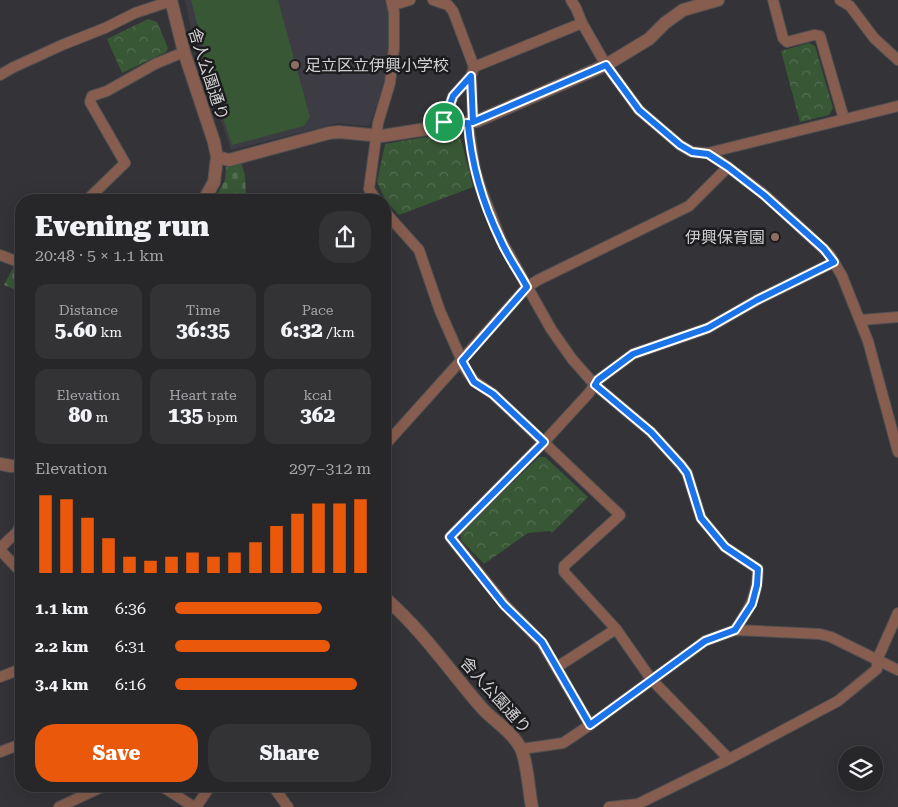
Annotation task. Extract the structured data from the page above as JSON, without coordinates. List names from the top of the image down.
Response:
{
  "streets": {
    "street": ["舎人公園通り"]
  },
  "places": ["足立区立伊興小学校", "伊興保育園"],
  "page": {
    "heading": ["Evening run", "20:48 · 5 × 1.1 km"],
    "stats": [
      ["Distance", "5.60 km"],
      ["Time", "36:35"],
      ["Pace", "6:32 /km"],
      ["Elevation", "80 m"],
      ["Heart rate", "135 bpm"],
      ["kcal", "362"]
    ],
    "chart": ["Elevation", "297–312 m"],
    "list": [
      {
        "name": "1.1 km",
        "note": "6:36"
      },
      {
        "name": "2.2 km",
        "note": "6:31"
      },
      {
        "name": "3.4 km",
        "note": "6:16"
      }
    ],
    "buttons": ["Save", "Share"]
  }
}
